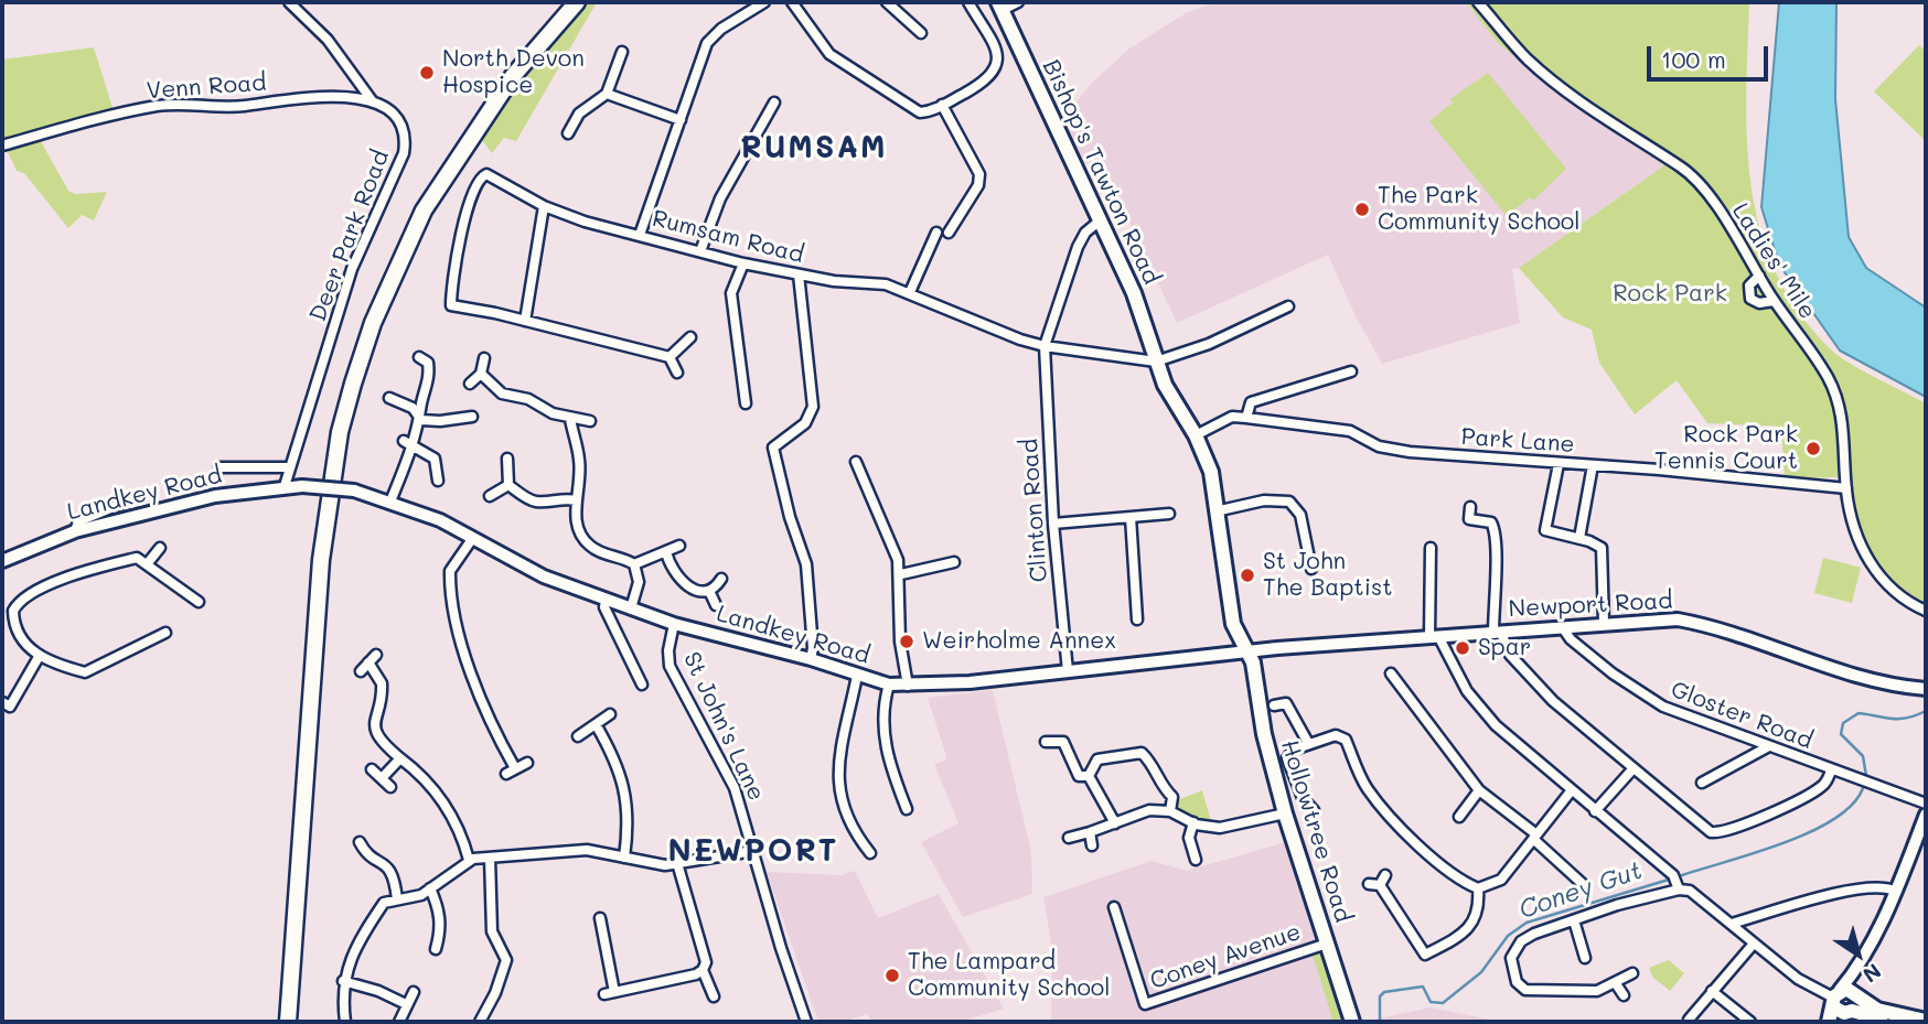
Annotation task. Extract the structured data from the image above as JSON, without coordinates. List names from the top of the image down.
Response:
{
  "streets": {
    "main road": ["Bishop's Tawton Road", "Hollowtree Road"],
    "street": [
      "Venn Road",
      "Deer Park Road",
      "Rumsam Road",
      "Ladies' Mile",
      "Park Lane",
      "Landkey Road",
      "Clinton Road",
      "Newport Road",
      "Gloster Road",
      "St John's Lane",
      "Coney Avenue"
    ]
  },
  "crossings": [
    ["Venn Road", "Deer Park Road"],
    ["Bishop's Tawton Road", "Rumsam Road"],
    ["Bishop's Tawton Road", "Park Lane"],
    ["Bishop's Tawton Road", "Hollowtree Road"],
    ["Deer Park Road", "Landkey Road"],
    ["Rumsam Road", "Clinton Road"],
    ["Ladies' Mile", "Park Lane"],
    ["Landkey Road", "Clinton Road"],
    ["Landkey Road", "Newport Road"],
    ["Landkey Road", "St John's Lane"],
    ["Landkey Road", "Hollowtree Road"],
    ["Newport Road", "Gloster Road"],
    ["Newport Road", "Hollowtree Road"],
    ["Hollowtree Road", "Coney Avenue"]
  ],
  "districts": ["RUMSAM", "NEWPORT"],
  "water": ["Coney Gut"],
  "parks": ["Rock Park"],
  "places": [
    "North Devon Hospice",
    "The Park Community School",
    "Rock Park Tennis Court",
    "St John The Baptist",
    "Weirholme Annex",
    "Spar",
    "The Lampard Community School"
  ],
  "scale_bar": "100 m",
  "north": "bottom right"
}
